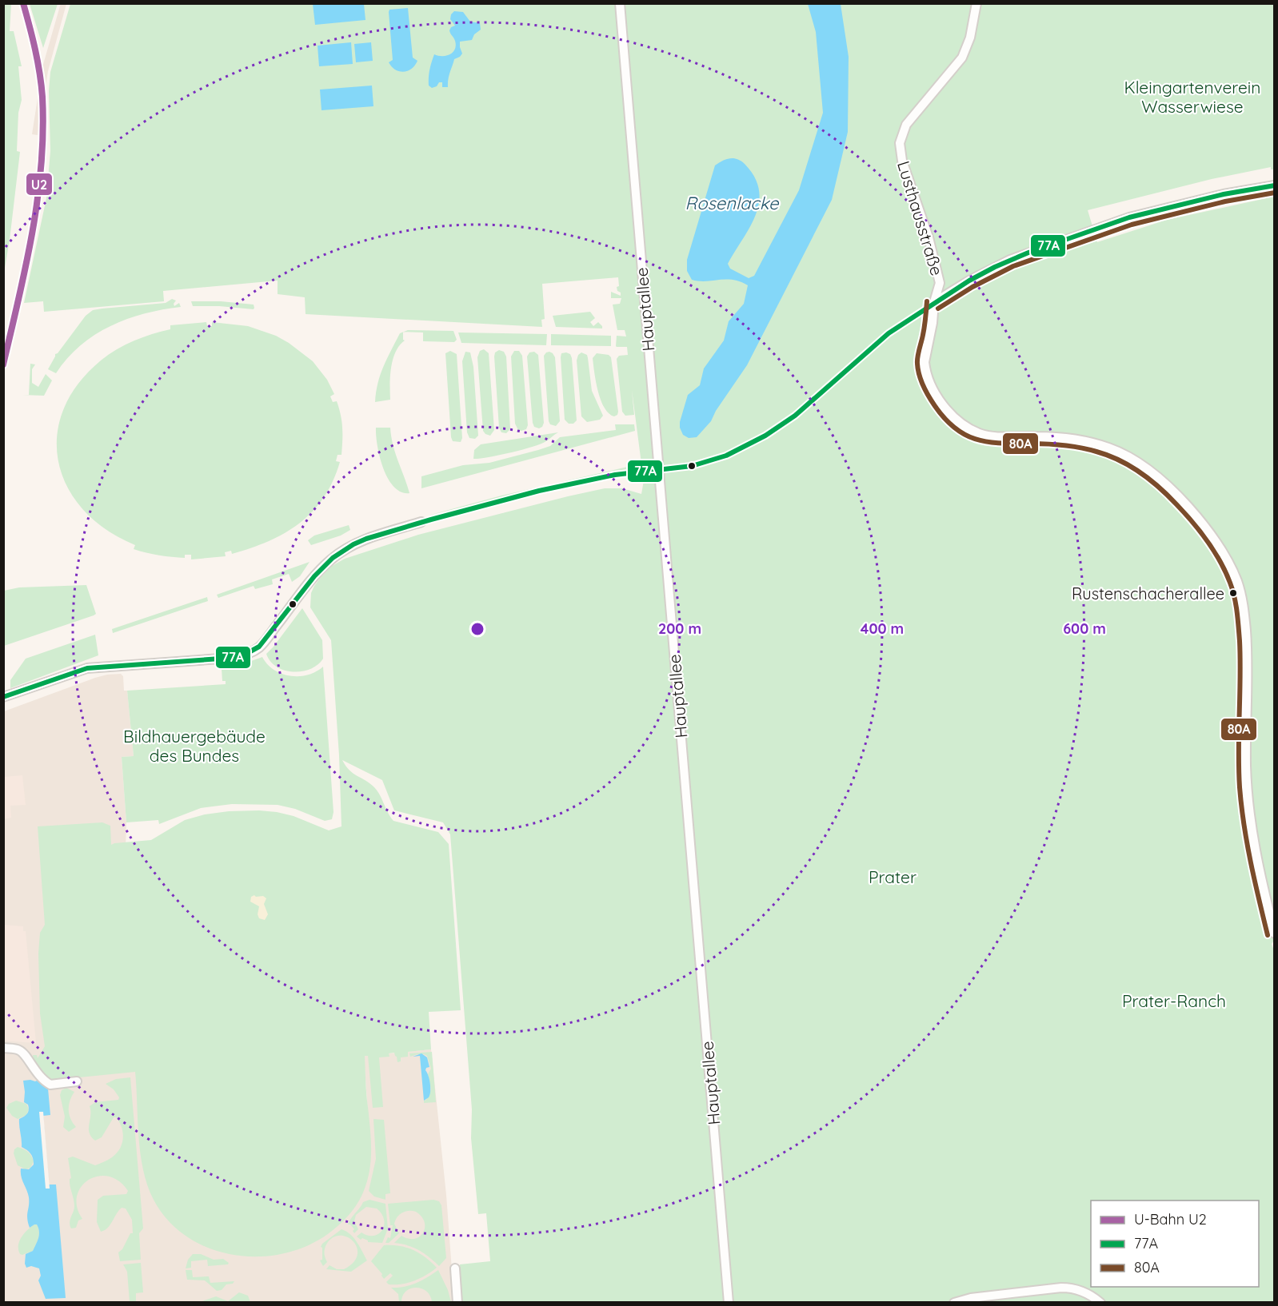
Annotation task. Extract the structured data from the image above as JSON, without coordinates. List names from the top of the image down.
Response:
{
  "streets": {
    "street": ["Lusthausstraße", "Hauptallee"]
  },
  "water": ["Rosenlacke"],
  "parks": [
    "Kleingartenverein Wasserwiese",
    "Bildhauergebäude des Bundes",
    "Prater",
    "Prater-Ranch"
  ],
  "places": ["Rustenschacherallee"],
  "lines": ["metro line U2", "transit line 77A", "transit line 80A"],
  "legend": ["U-Bahn U2", "77A", "80A"],
  "rings": ["200 m", "400 m", "600 m"]
}
